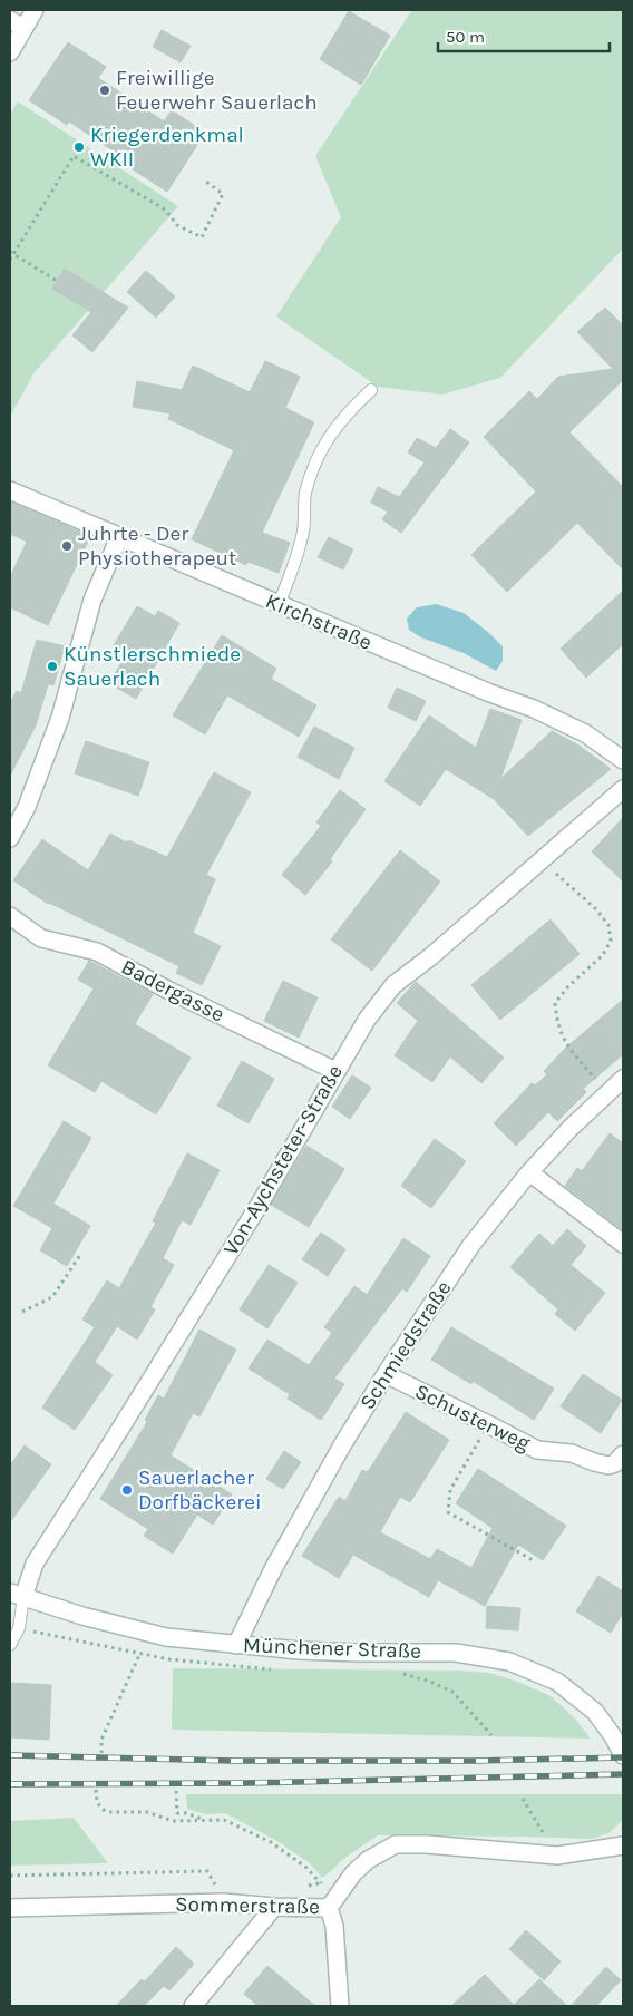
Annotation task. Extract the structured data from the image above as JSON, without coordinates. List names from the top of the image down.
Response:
{
  "streets": {
    "street": [
      "Kirchstraße",
      "Badergasse",
      "Von-Aychsteter-Straße",
      "Schmiedstraße",
      "Schusterweg",
      "Münchener Straße",
      "Sommerstraße"
    ]
  },
  "crossings": [
    ["Badergasse", "Von-Aychsteter-Straße"],
    ["Von-Aychsteter-Straße", "Münchener Straße"],
    ["Schmiedstraße", "Schusterweg"],
    ["Schmiedstraße", "Münchener Straße"]
  ],
  "places": [
    "Freiwillige Feuerwehr Sauerlach",
    "Kriegerdenkmal WKII",
    "Juhrte - Der Physiotherapeut",
    "Künstlerschmiede Sauerlach",
    "Sauerlacher Dorfbäckerei"
  ],
  "scale_bar": "50 m"
}
